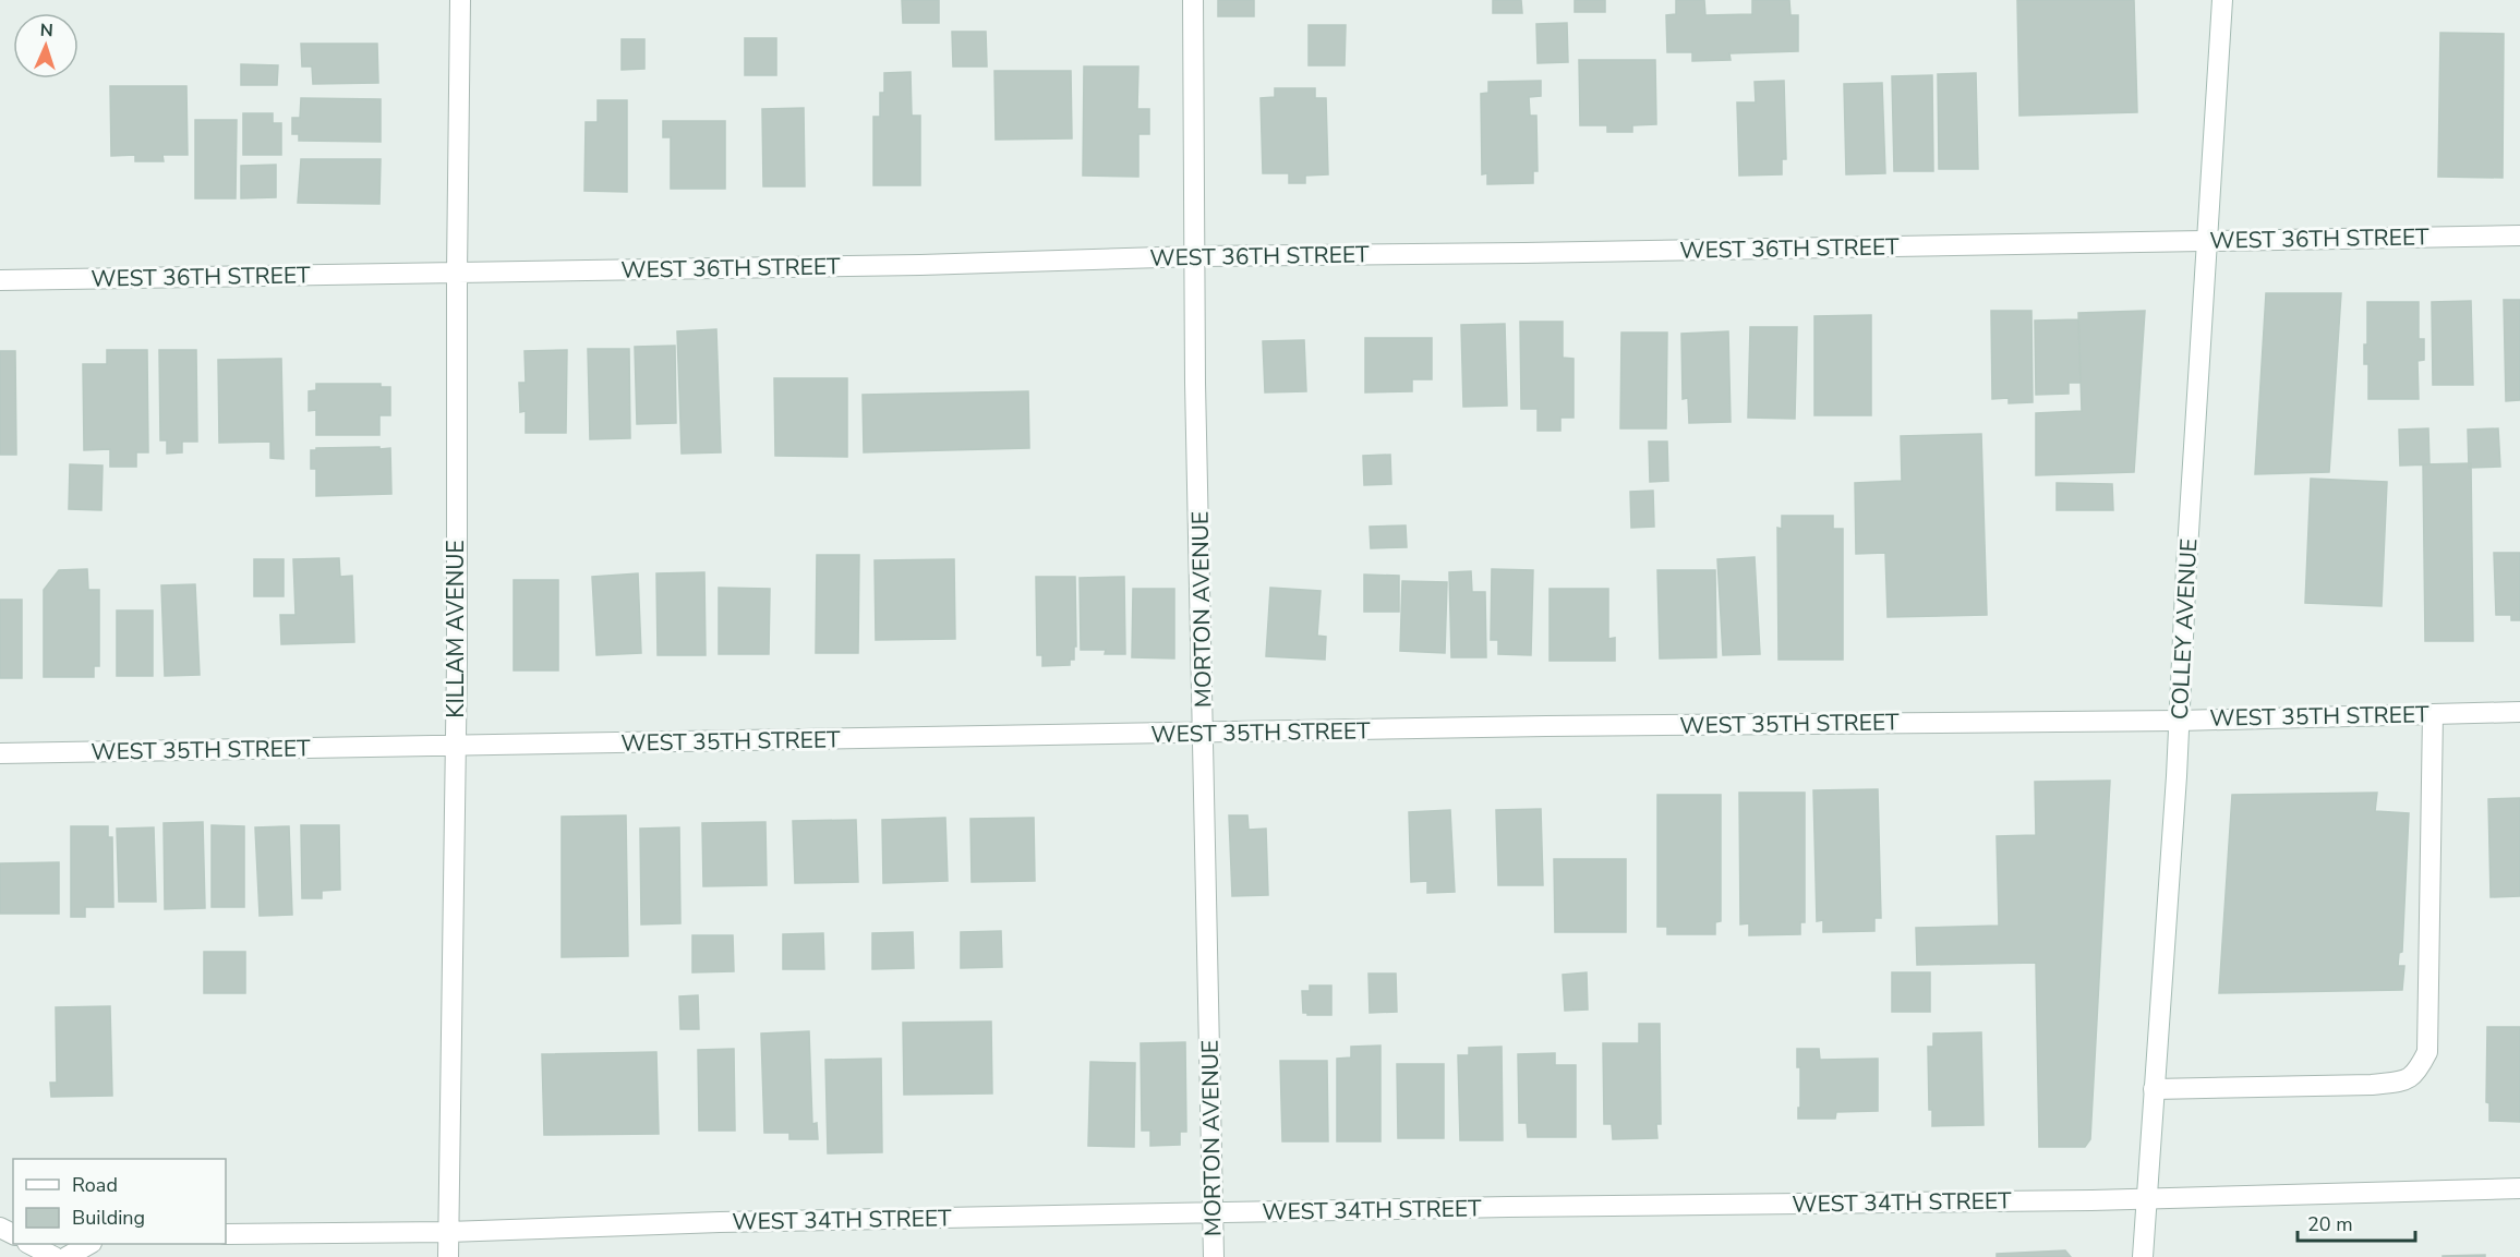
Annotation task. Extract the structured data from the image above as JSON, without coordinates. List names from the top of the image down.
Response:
{
  "streets": {
    "street": [
      "WEST 36TH STREET",
      "MORTON AVENUE",
      "KILLAM AVENUE",
      "COLLEY AVENUE",
      "WEST 35TH STREET",
      "WEST 34TH STREET"
    ]
  },
  "crossings": [
    ["WEST 36TH STREET", "MORTON AVENUE"],
    ["WEST 36TH STREET", "KILLAM AVENUE"],
    ["WEST 36TH STREET", "COLLEY AVENUE"],
    ["MORTON AVENUE", "WEST 35TH STREET"],
    ["MORTON AVENUE", "WEST 34TH STREET"],
    ["KILLAM AVENUE", "WEST 35TH STREET"],
    ["KILLAM AVENUE", "WEST 34TH STREET"],
    ["COLLEY AVENUE", "WEST 35TH STREET"],
    ["COLLEY AVENUE", "WEST 34TH STREET"]
  ],
  "legend": ["Road", "Building"],
  "scale_bar": "20 m",
  "north": "top"
}
